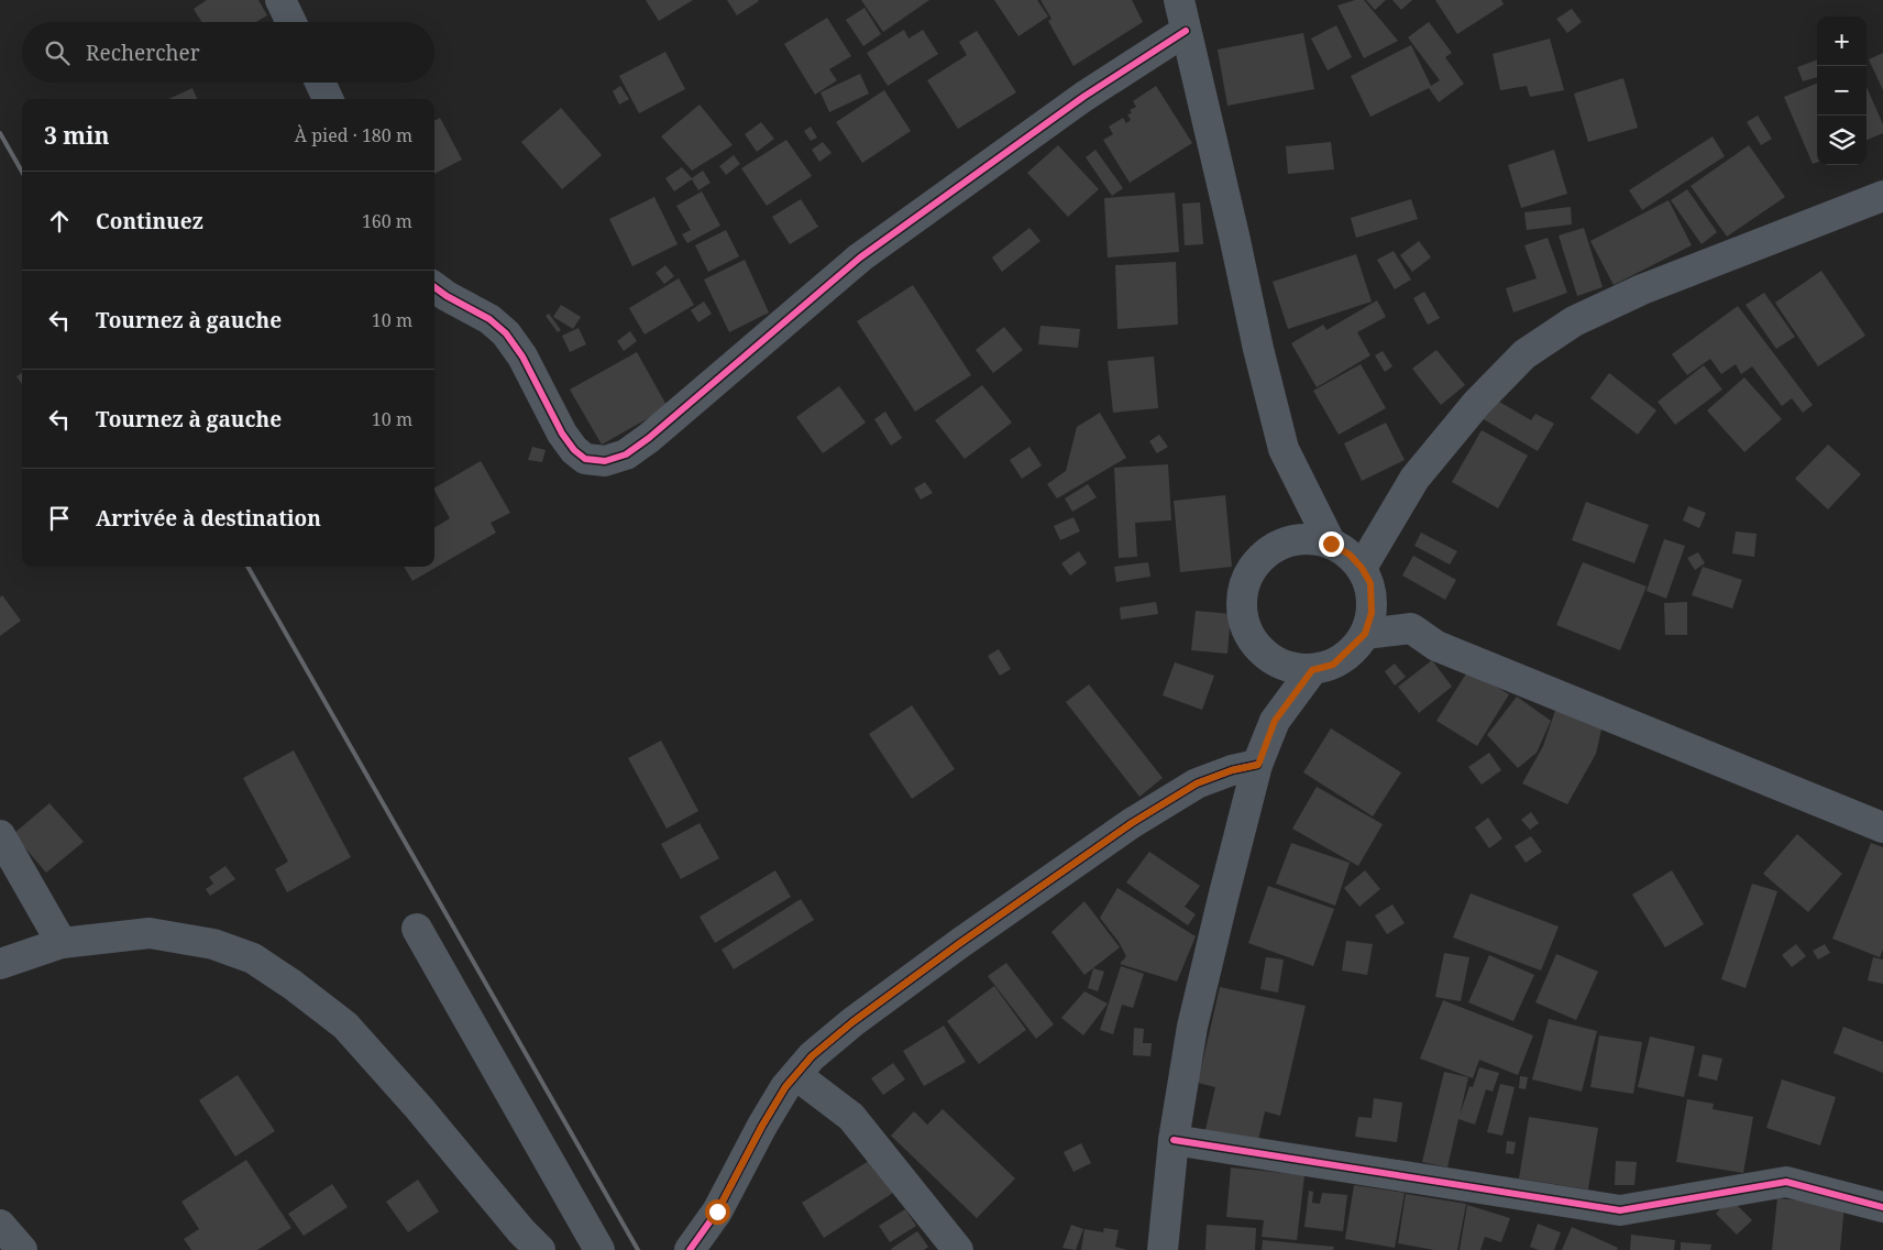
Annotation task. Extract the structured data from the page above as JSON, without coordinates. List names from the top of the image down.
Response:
{
  "page": {
    "map_buttons": ["+", "−"],
    "search": "Rechercher",
    "heading": ["3 min", "À pied · 180 m"],
    "list": [
      ["Continuez", "160 m"],
      ["Tournez à gauche", "10 m"],
      ["Tournez à gauche", "10 m"],
      "Arrivée à destination"
    ]
  }
}
